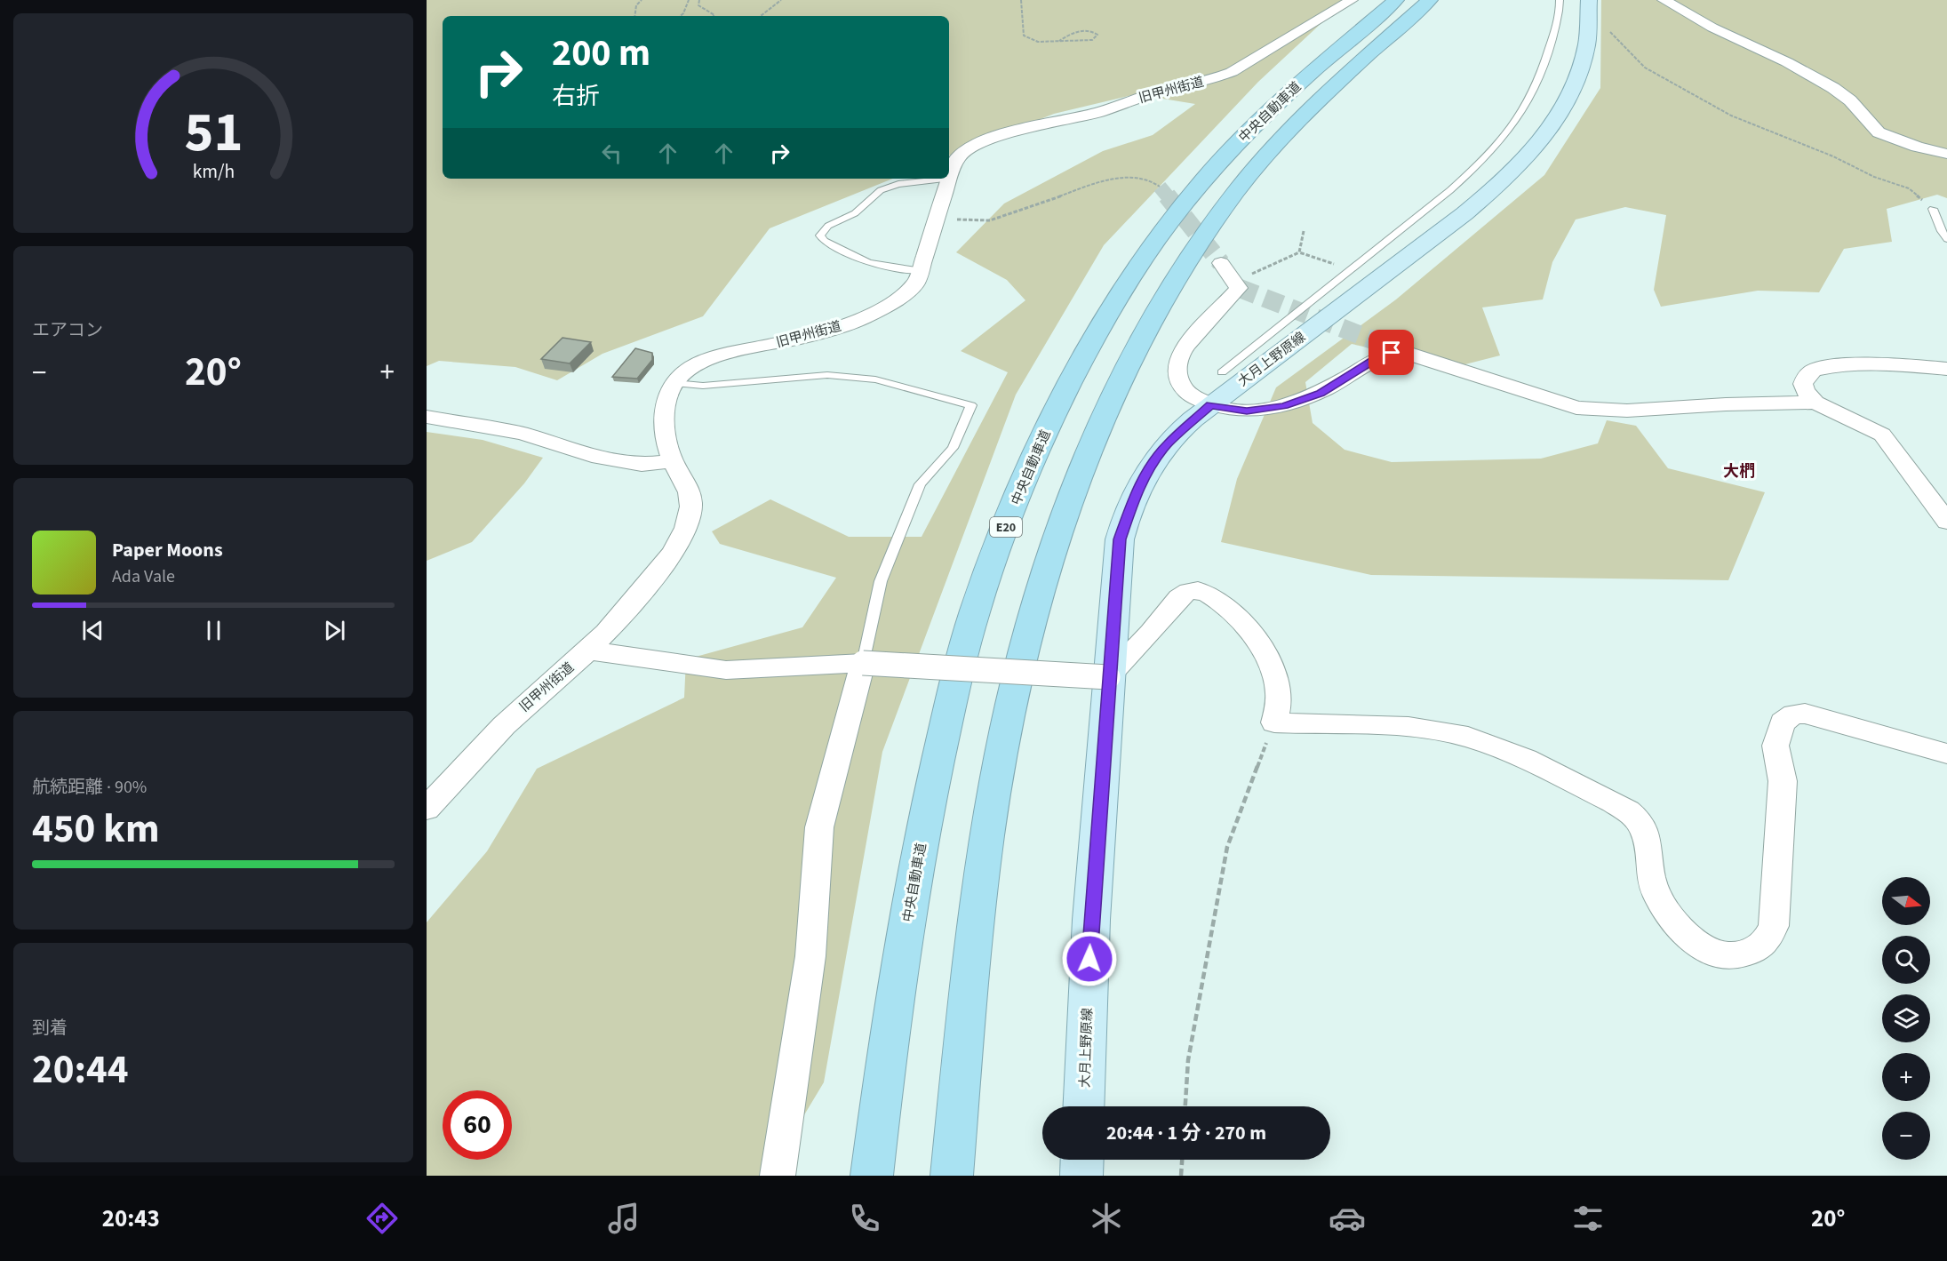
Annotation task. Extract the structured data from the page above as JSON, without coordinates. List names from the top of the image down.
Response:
{
  "streets": {
    "highway": ["中央自動車道", "E20"],
    "main road": ["大月上野原線"],
    "street": ["旧甲州街道"]
  },
  "districts": ["大椚"],
  "north": "right",
  "page": {
    "turn": ["200 m", "右折"],
    "tile": [
      "エアコン",
      ["航続距離 · 90%", "450 km"],
      ["到着", "20:44"]
    ],
    "heat": ["−", "20°", "+"],
    "song": ["Paper Moons", "Ada Vale"],
    "map_buttons": ["+", "−"],
    "limit": "60",
    "trip": "20:44 · 1 分 · 270 m",
    "tabs": ["20:43", "20°"],
    "gauge": ["51", "km/h"]
  }
}
